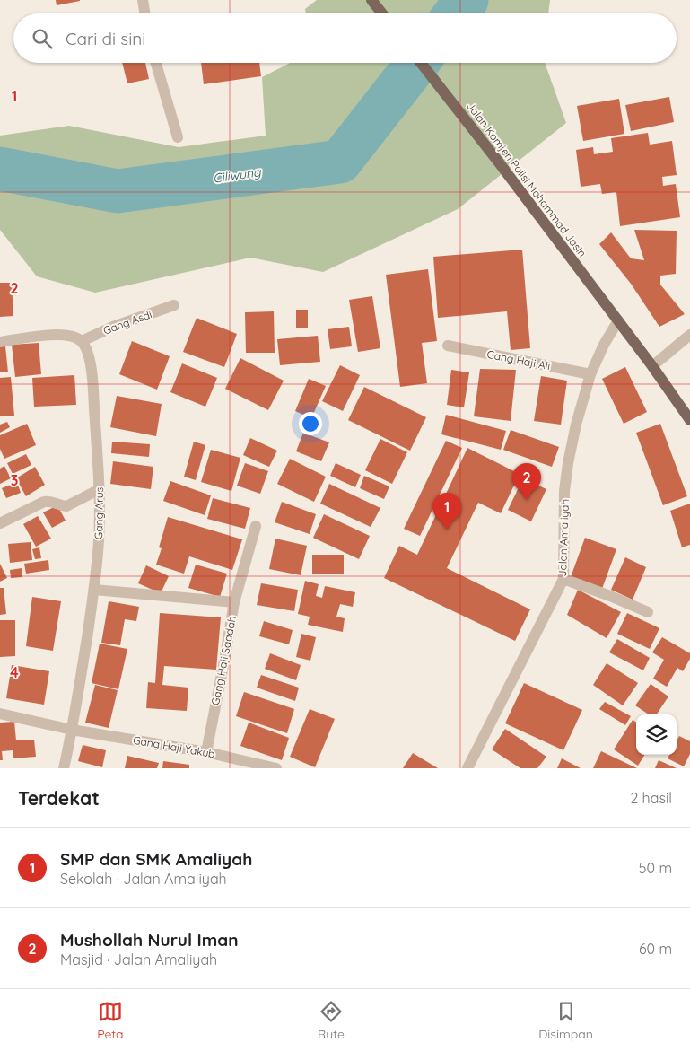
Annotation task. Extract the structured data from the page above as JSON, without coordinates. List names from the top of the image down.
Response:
{
  "streets": {
    "main road": ["Jalan Komjen Polisi Mohammad Jasin"],
    "street": [
      "Gang Asdi",
      "Gang Haji Ali",
      "Gang Arus",
      "Jalan Amaliyah",
      "Gang Haji Saadah",
      "Gang Haji Yakub"
    ]
  },
  "crossings": [
    ["Jalan Komjen Polisi Mohammad Jasin", "Jalan Amaliyah"],
    ["Gang Asdi", "Gang Arus"],
    ["Gang Haji Ali", "Jalan Amaliyah"],
    ["Gang Arus", "Gang Haji Saadah"],
    ["Gang Arus", "Gang Haji Yakub"],
    ["Gang Haji Saadah", "Gang Haji Yakub"]
  ],
  "water": ["Ciliwung"],
  "page": {
    "search": "Cari di sini",
    "pins": ["2", "1"],
    "heading": ["Terdekat", "2 hasil"],
    "list": [
      {
        "mark": "1",
        "name": "SMP dan SMK Amaliyah",
        "note": "Sekolah · Jalan Amaliyah",
        "value": "50 m"
      },
      {
        "mark": "2",
        "name": "Mushollah Nurul Iman",
        "note": "Masjid · Jalan Amaliyah",
        "value": "60 m"
      }
    ],
    "nav": ["Peta", "Rute", "Disimpan"]
  },
  "grid": {
    "rows": [
      "1",
      "2",
      "3",
      "4"
    ]
  }
}
